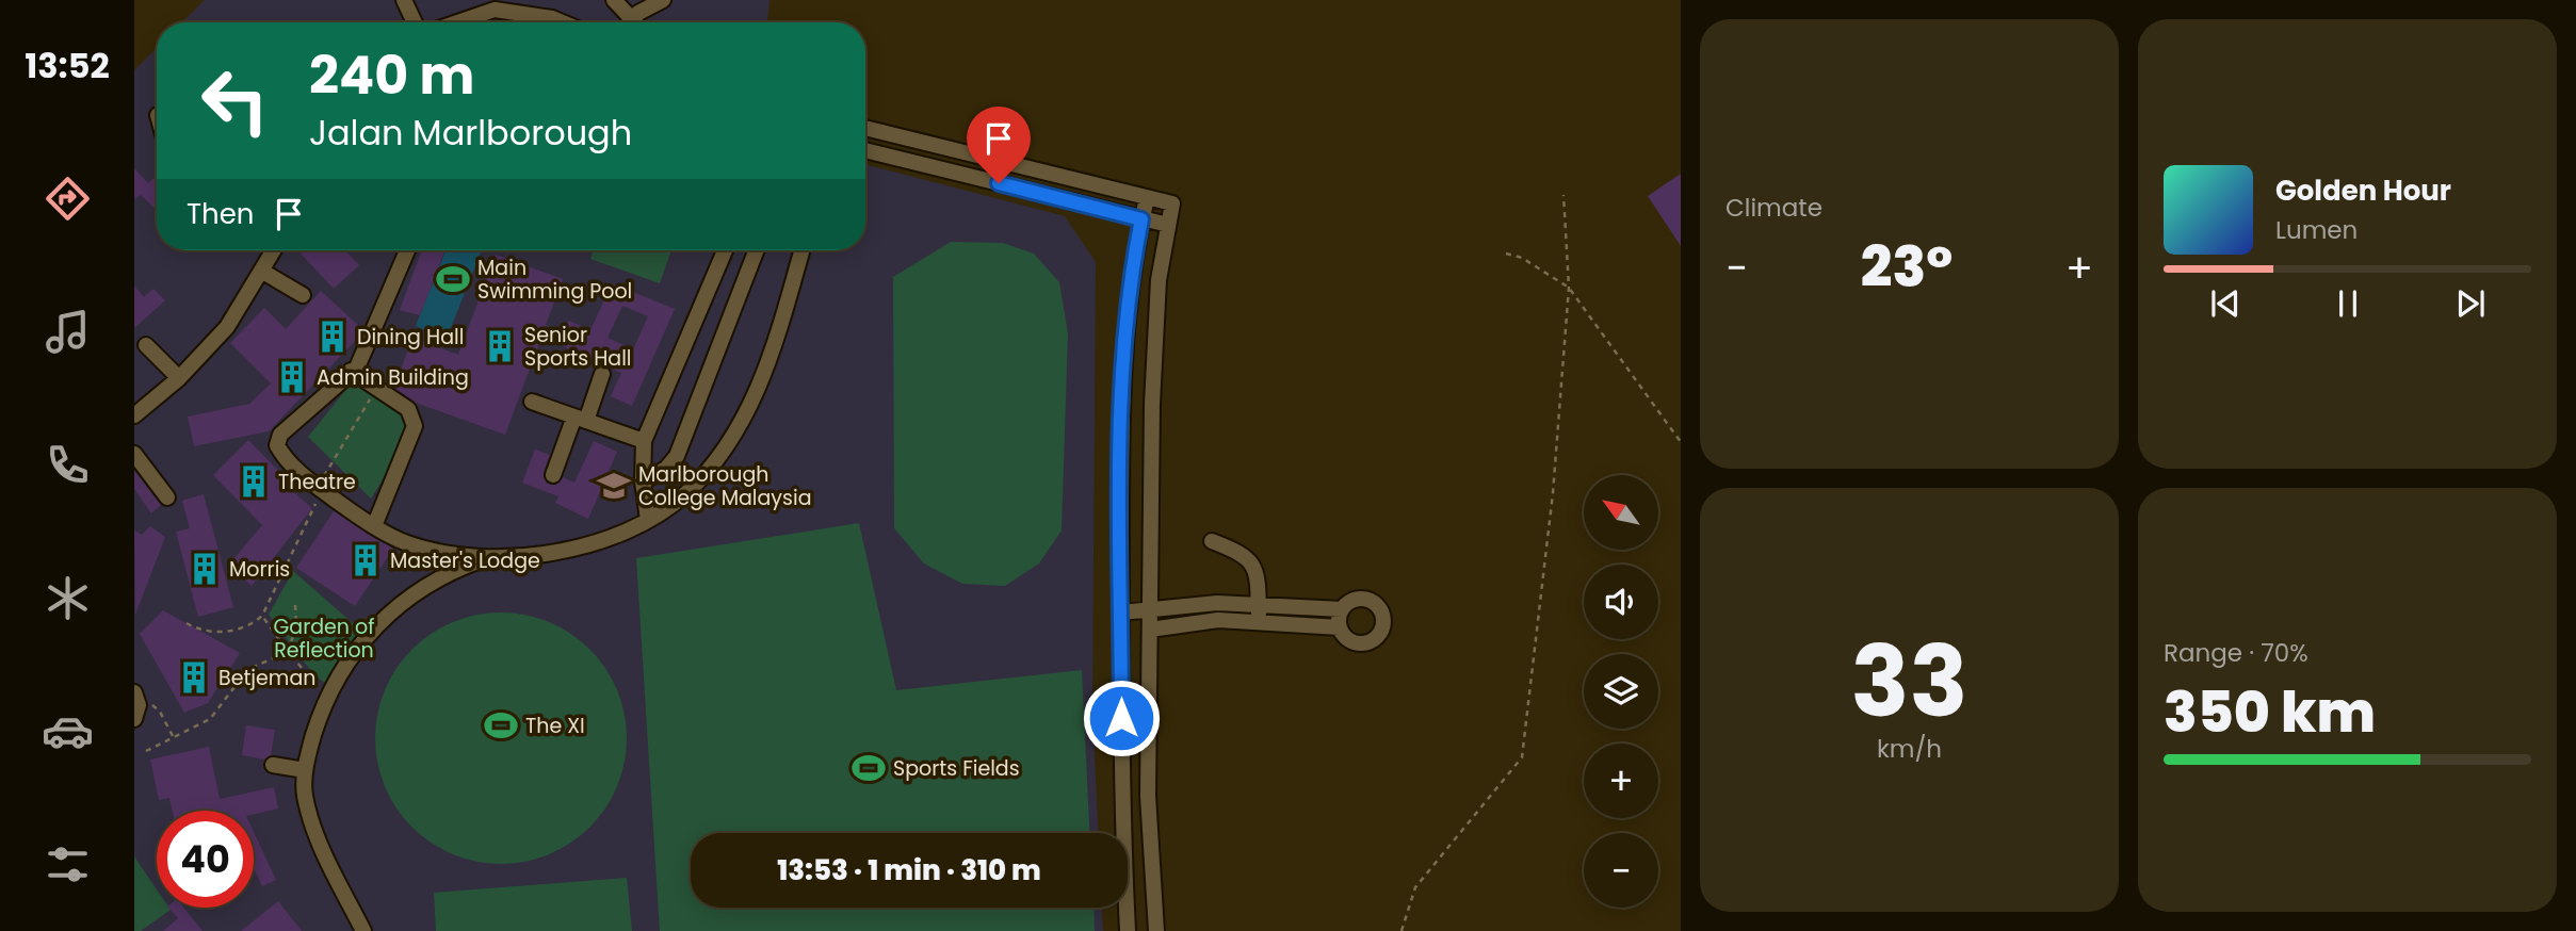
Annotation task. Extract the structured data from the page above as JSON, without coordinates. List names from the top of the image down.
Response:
{
  "parks": ["Garden of Reflection"],
  "places": {
    "sports": ["Main Swimming Pool", "The XI", "Sports Fields"],
    "building": [
      "Dining Hall",
      "Senior Sports Hall",
      "Admin Building",
      "Theatre",
      "Master's Lodge",
      "Morris",
      "Betjeman"
    ],
    "school or university": ["Marlborough College Malaysia"]
  },
  "north": "top left",
  "page": {
    "tabs": "13:52",
    "tile": [
      "Climate",
      ["33", "km/h"],
      ["Range · 70%", "350 km"]
    ],
    "turn": ["240 m", "Jalan Marlborough"],
    "song": ["Golden Hour", "Lumen"],
    "then": "Then",
    "heat": ["−", "23°", "+"],
    "map_buttons": ["+", "−"],
    "limit": "40",
    "trip": "13:53 · 1 min · 310 m"
  }
}
